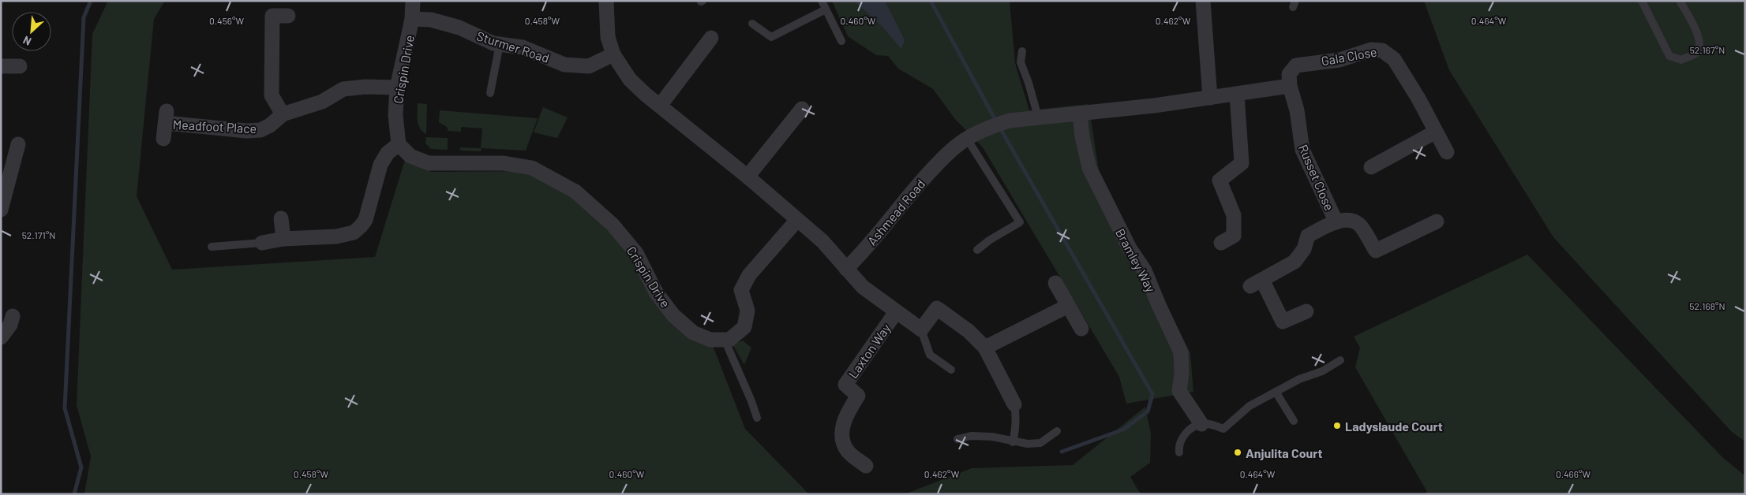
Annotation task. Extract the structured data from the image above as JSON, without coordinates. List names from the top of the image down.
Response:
{
  "streets": {
    "street": [
      "Sturmer Road",
      "Gala Close",
      "Crispin Drive",
      "Meadfoot Place",
      "Russet Close",
      "Ashmead Road",
      "Bramley Way",
      "Laxton Way"
    ]
  },
  "crossings": [
    ["Sturmer Road", "Crispin Drive"],
    ["Gala Close", "Russet Close"],
    ["Crispin Drive", "Meadfoot Place"],
    ["Ashmead Road", "Bramley Way"],
    ["Ashmead Road", "Laxton Way"]
  ],
  "places": ["Ladyslaude Court", "Anjulita Court"],
  "north": "bottom left",
  "coordinates": [
    "0.456°W",
    "0.458°W",
    "0.460°W",
    "0.462°W",
    "0.464°W",
    "52.167°N",
    "52.171°N",
    "52.168°N",
    "0.466°W"
  ]
}
